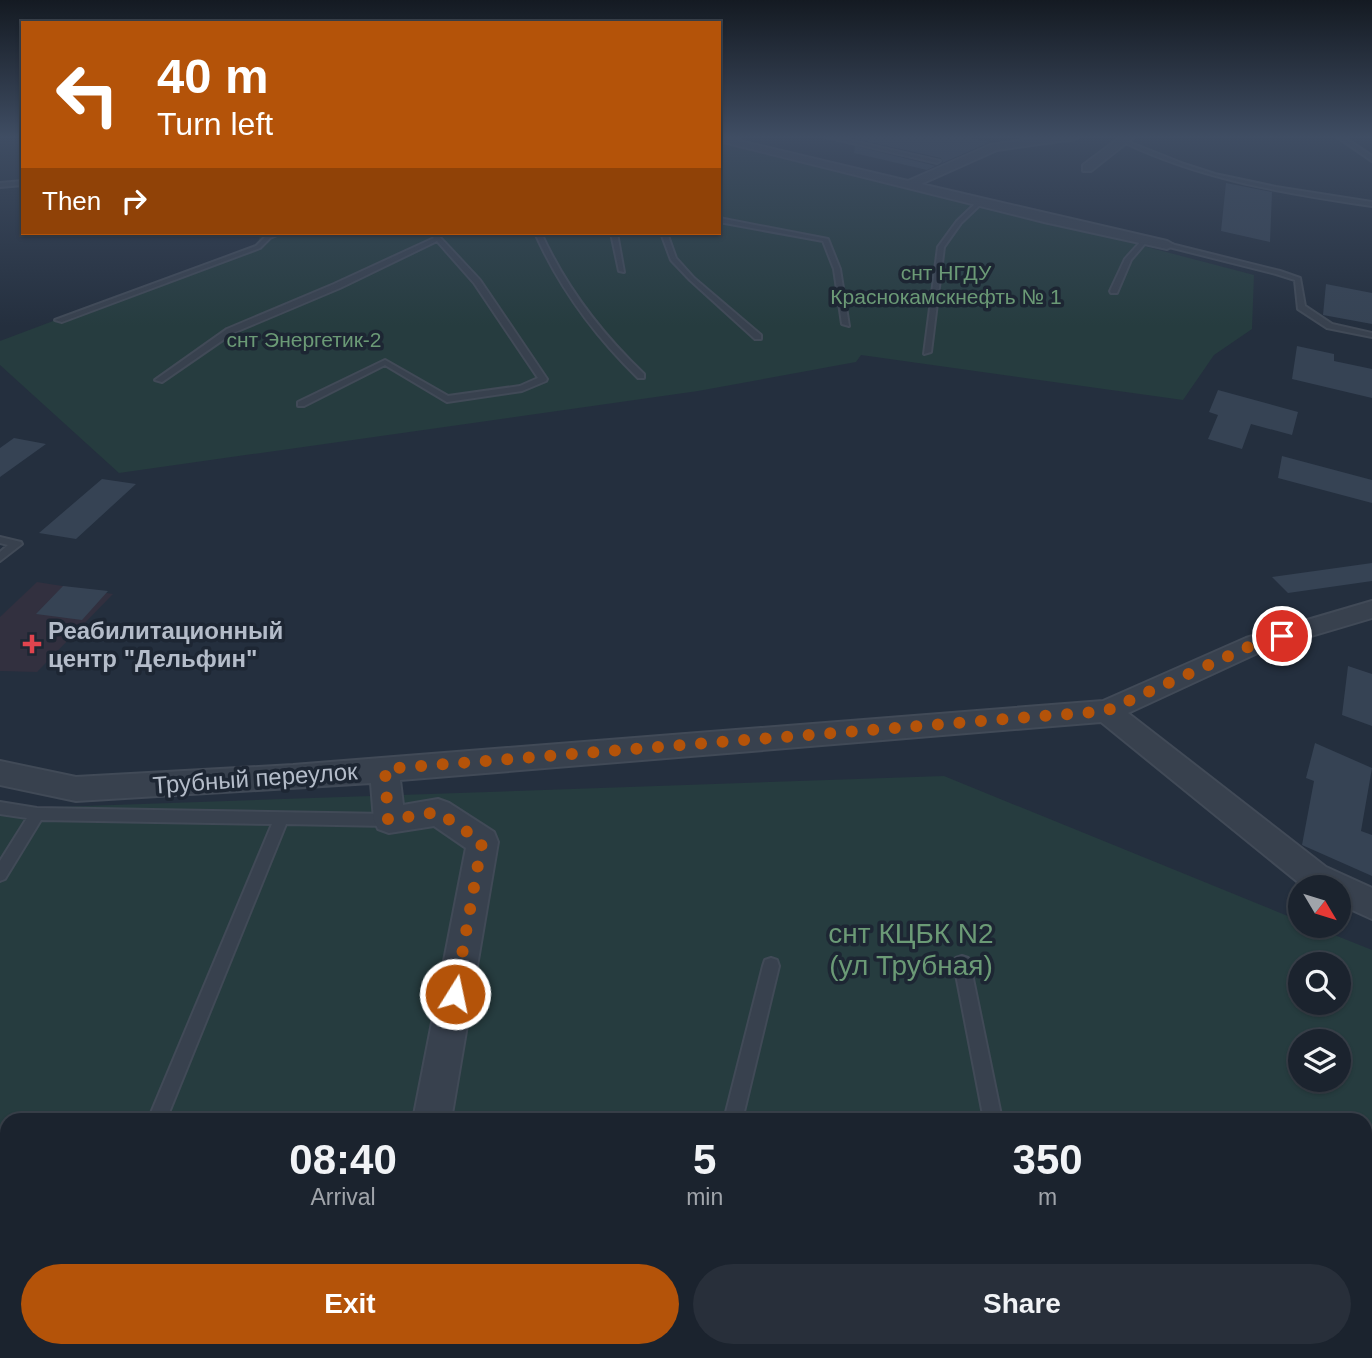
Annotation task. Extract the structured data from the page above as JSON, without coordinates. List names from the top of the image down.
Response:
{
  "streets": {
    "street": ["Трубный переулок"]
  },
  "parks": ["снт НГДУ Краснокамскнефть № 1", "снт Энергетик-2", "снт КЦБК N2 (ул Трубная)"],
  "places": {
    "health": ["Реабилитационный центр \"Дельфин\""]
  },
  "north": "bottom right",
  "page": {
    "turn": ["40 m", "Turn left"],
    "then": "Then",
    "eta": [
      "08:40",
      "Arrival",
      "5",
      "min",
      "350",
      "m"
    ],
    "buttons": ["Exit", "Share"]
  }
}
